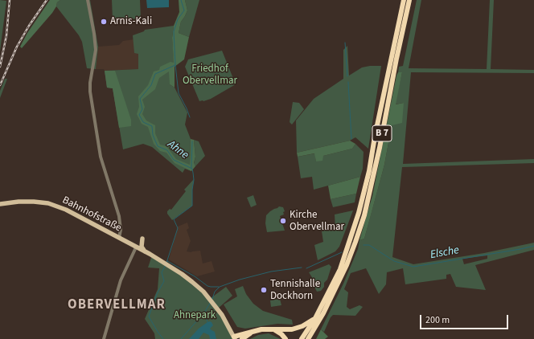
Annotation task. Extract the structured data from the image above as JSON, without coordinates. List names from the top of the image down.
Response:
{
  "streets": {
    "highway": ["B 7"],
    "main road": ["Bahnhofstraße"]
  },
  "districts": ["OBERVELLMAR"],
  "water": ["Ahne", "Elsche"],
  "parks": ["Friedhof Obervellmar", "Ahnepark"],
  "places": ["Arnis-Kali", "Kirche Obervellmar", "Tennishalle Dockhorn"],
  "scale_bar": "200 m"
}
